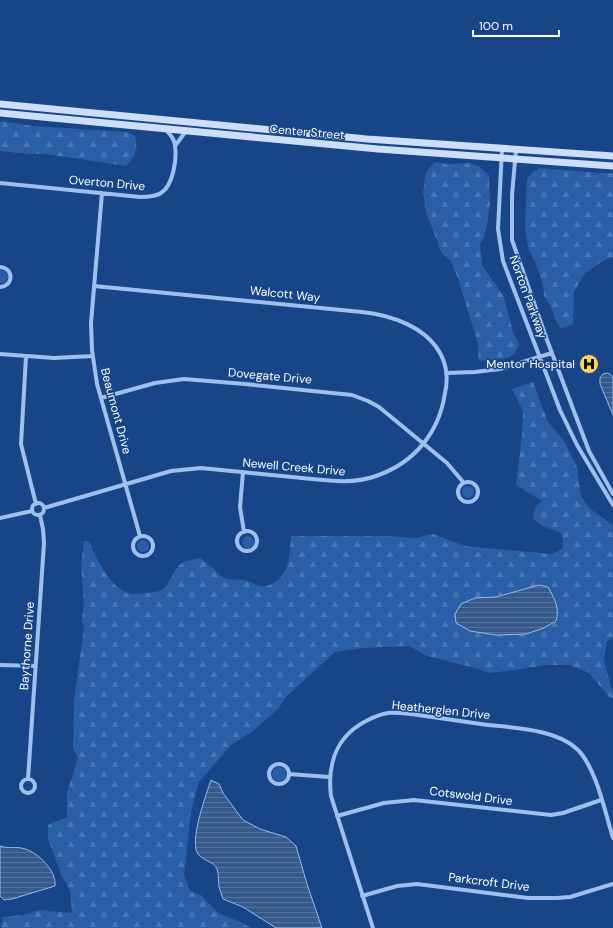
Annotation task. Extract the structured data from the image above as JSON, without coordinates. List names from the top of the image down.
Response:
{
  "streets": {
    "main road": ["Center Street"],
    "street": [
      "Overton Drive",
      "Walcott Way",
      "Norton Parkway",
      "Dovegate Drive",
      "Beaumont Drive",
      "Newell Creek Drive",
      "Baythorne Drive",
      "Heatherglen Drive",
      "Cotswold Drive",
      "Parkcroft Drive"
    ]
  },
  "crossings": [
    ["Center Street", "Norton Parkway"],
    ["Overton Drive", "Beaumont Drive"],
    ["Walcott Way", "Beaumont Drive"],
    ["Walcott Way", "Newell Creek Drive"],
    ["Dovegate Drive", "Beaumont Drive"],
    ["Dovegate Drive", "Newell Creek Drive"],
    ["Beaumont Drive", "Newell Creek Drive"],
    ["Newell Creek Drive", "Baythorne Drive"],
    ["Heatherglen Drive", "Cotswold Drive"],
    ["Heatherglen Drive", "Parkcroft Drive"]
  ],
  "places": {
    "hospital": ["Mentor Hospital"]
  },
  "scale_bar": "100 m"
}
